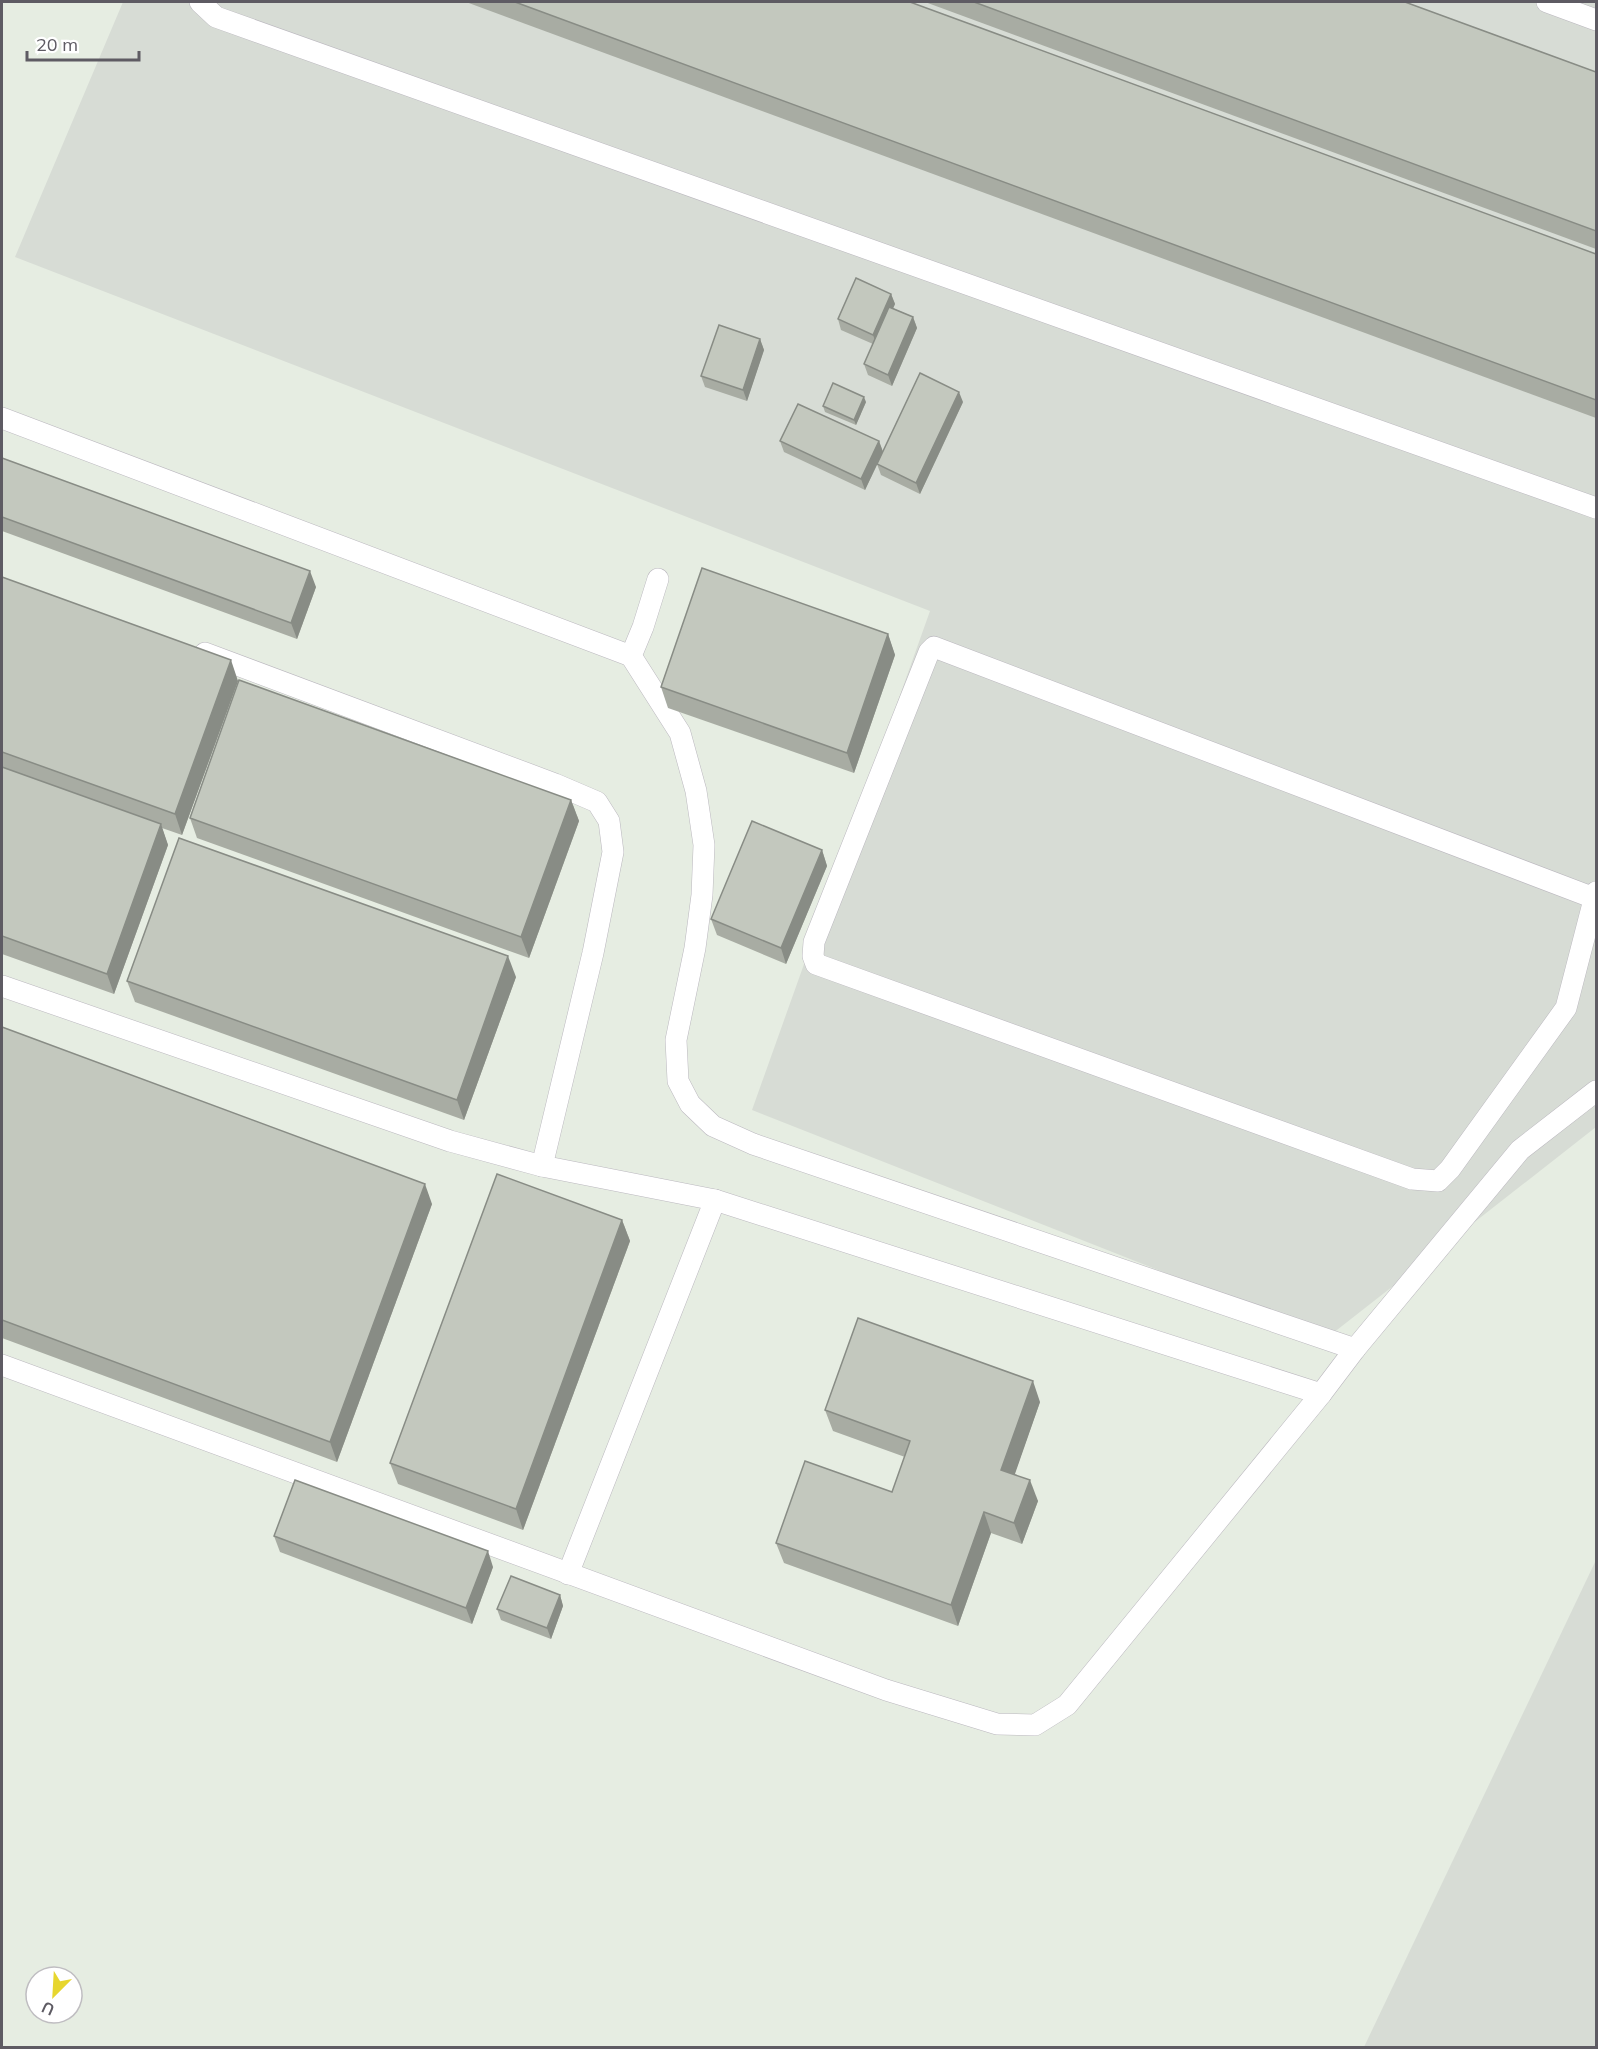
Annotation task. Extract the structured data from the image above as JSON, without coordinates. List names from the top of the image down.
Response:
{
  "scale_bar": "20 m",
  "north": "bottom left"
}
